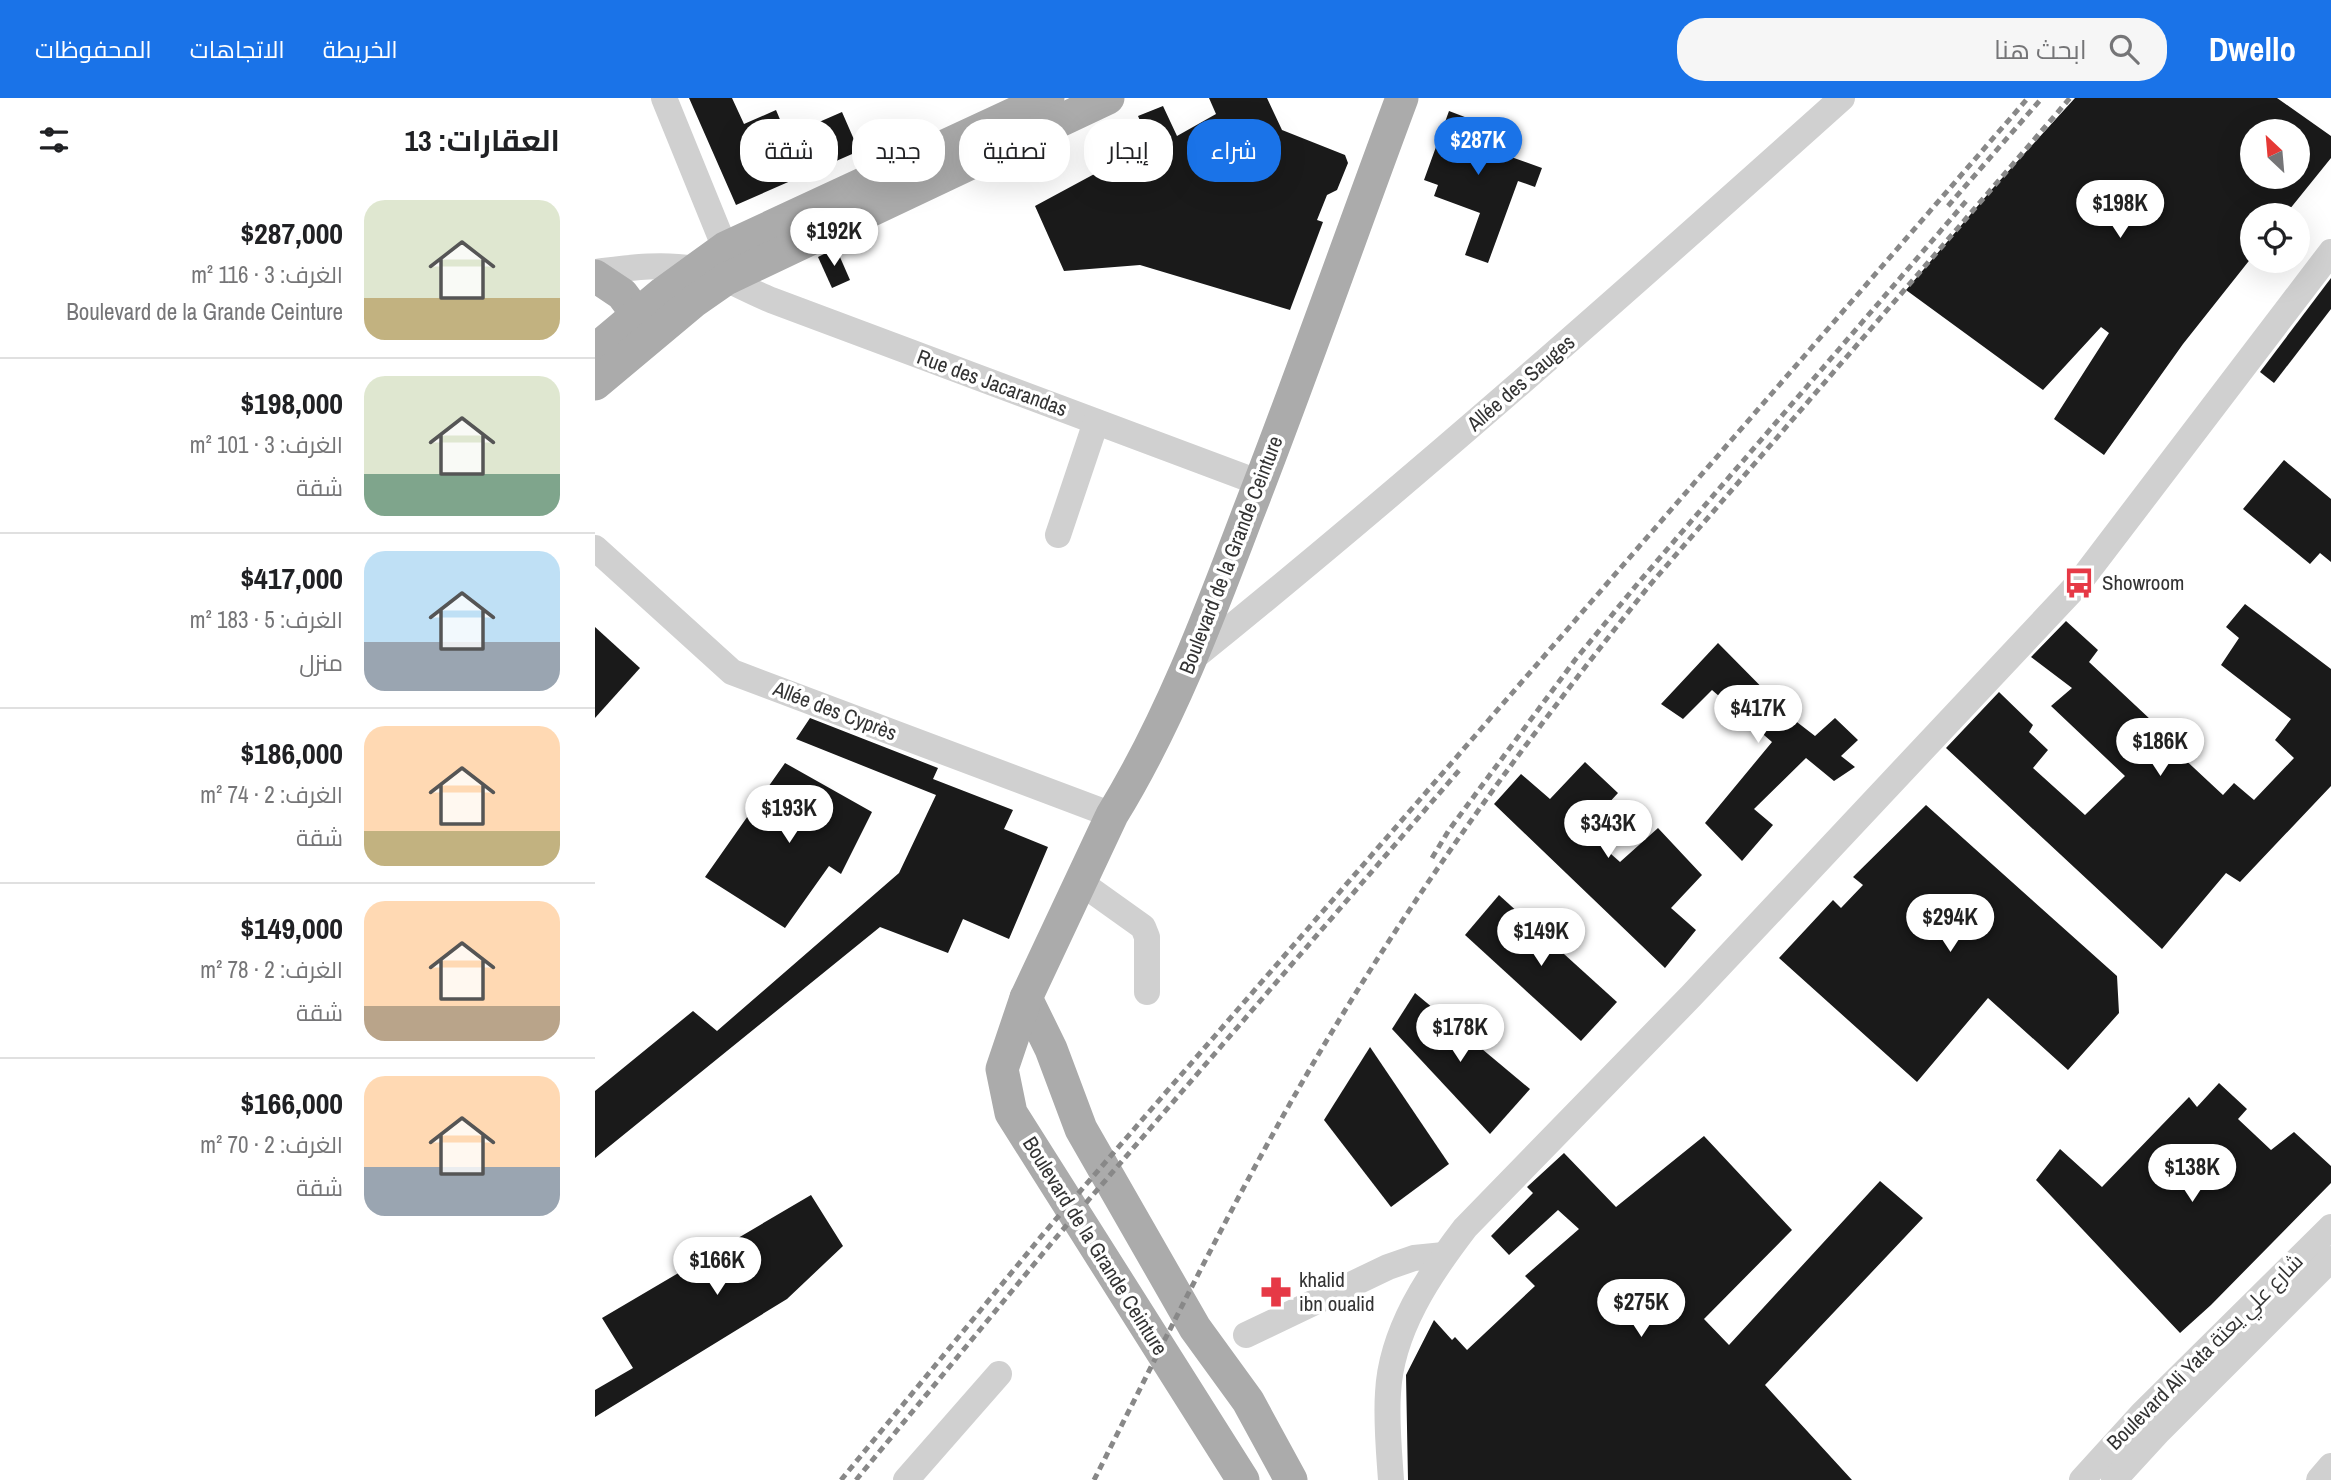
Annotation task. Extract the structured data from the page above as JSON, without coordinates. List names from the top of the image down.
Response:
{
  "streets": {
    "main road": ["Boulevard de la Grande Ceinture"],
    "street": [
      "Rue des Jacarandas",
      "Allée des Sauges",
      "Allée des Cyprès",
      "Boulevard Ali Yata شارع علي يعتة"
    ]
  },
  "crossings": [
    ["Rue des Jacarandas", "Boulevard de la Grande Ceinture"],
    ["Allée des Sauges", "Boulevard de la Grande Ceinture"],
    ["Boulevard de la Grande Ceinture", "Allée des Cyprès"]
  ],
  "places": {
    "bus stop": ["Showroom"],
    "pharmacy": ["khalid ibn oualid"]
  },
  "north": "top left",
  "page": {
    "header": "Dwello",
    "search": "ابحث هنا",
    "nav": ["الخريطة", "الاتجاهات", "المحفوظات"],
    "heading": "العقارات: 13",
    "price": [
      "$287K",
      "$198K",
      "$192K",
      "$417K",
      "$186K",
      "$193K",
      "$343K",
      "$294K",
      "$149K",
      "$178K",
      "$138K",
      "$166K",
      "$275K"
    ],
    "chip": [
      "شراء",
      "إيجار",
      "تصفية",
      "جديد",
      "شقة"
    ],
    "list": [
      {
        "name": "$287,000",
        "note": "الغرف: 3 · 116 m² · Boulevard de la Grande Ceinture"
      },
      {
        "name": "$198,000",
        "note": "الغرف: 3 · 101 m² · شقة"
      },
      {
        "name": "$417,000",
        "note": "الغرف: 5 · 183 m² · منزل"
      },
      {
        "name": "$186,000",
        "note": "الغرف: 2 · 74 m² · شقة"
      },
      {
        "name": "$149,000",
        "note": "الغرف: 2 · 78 m² · شقة"
      },
      {
        "name": "$166,000",
        "note": "الغرف: 2 · 70 m² · شقة"
      }
    ]
  }
}
